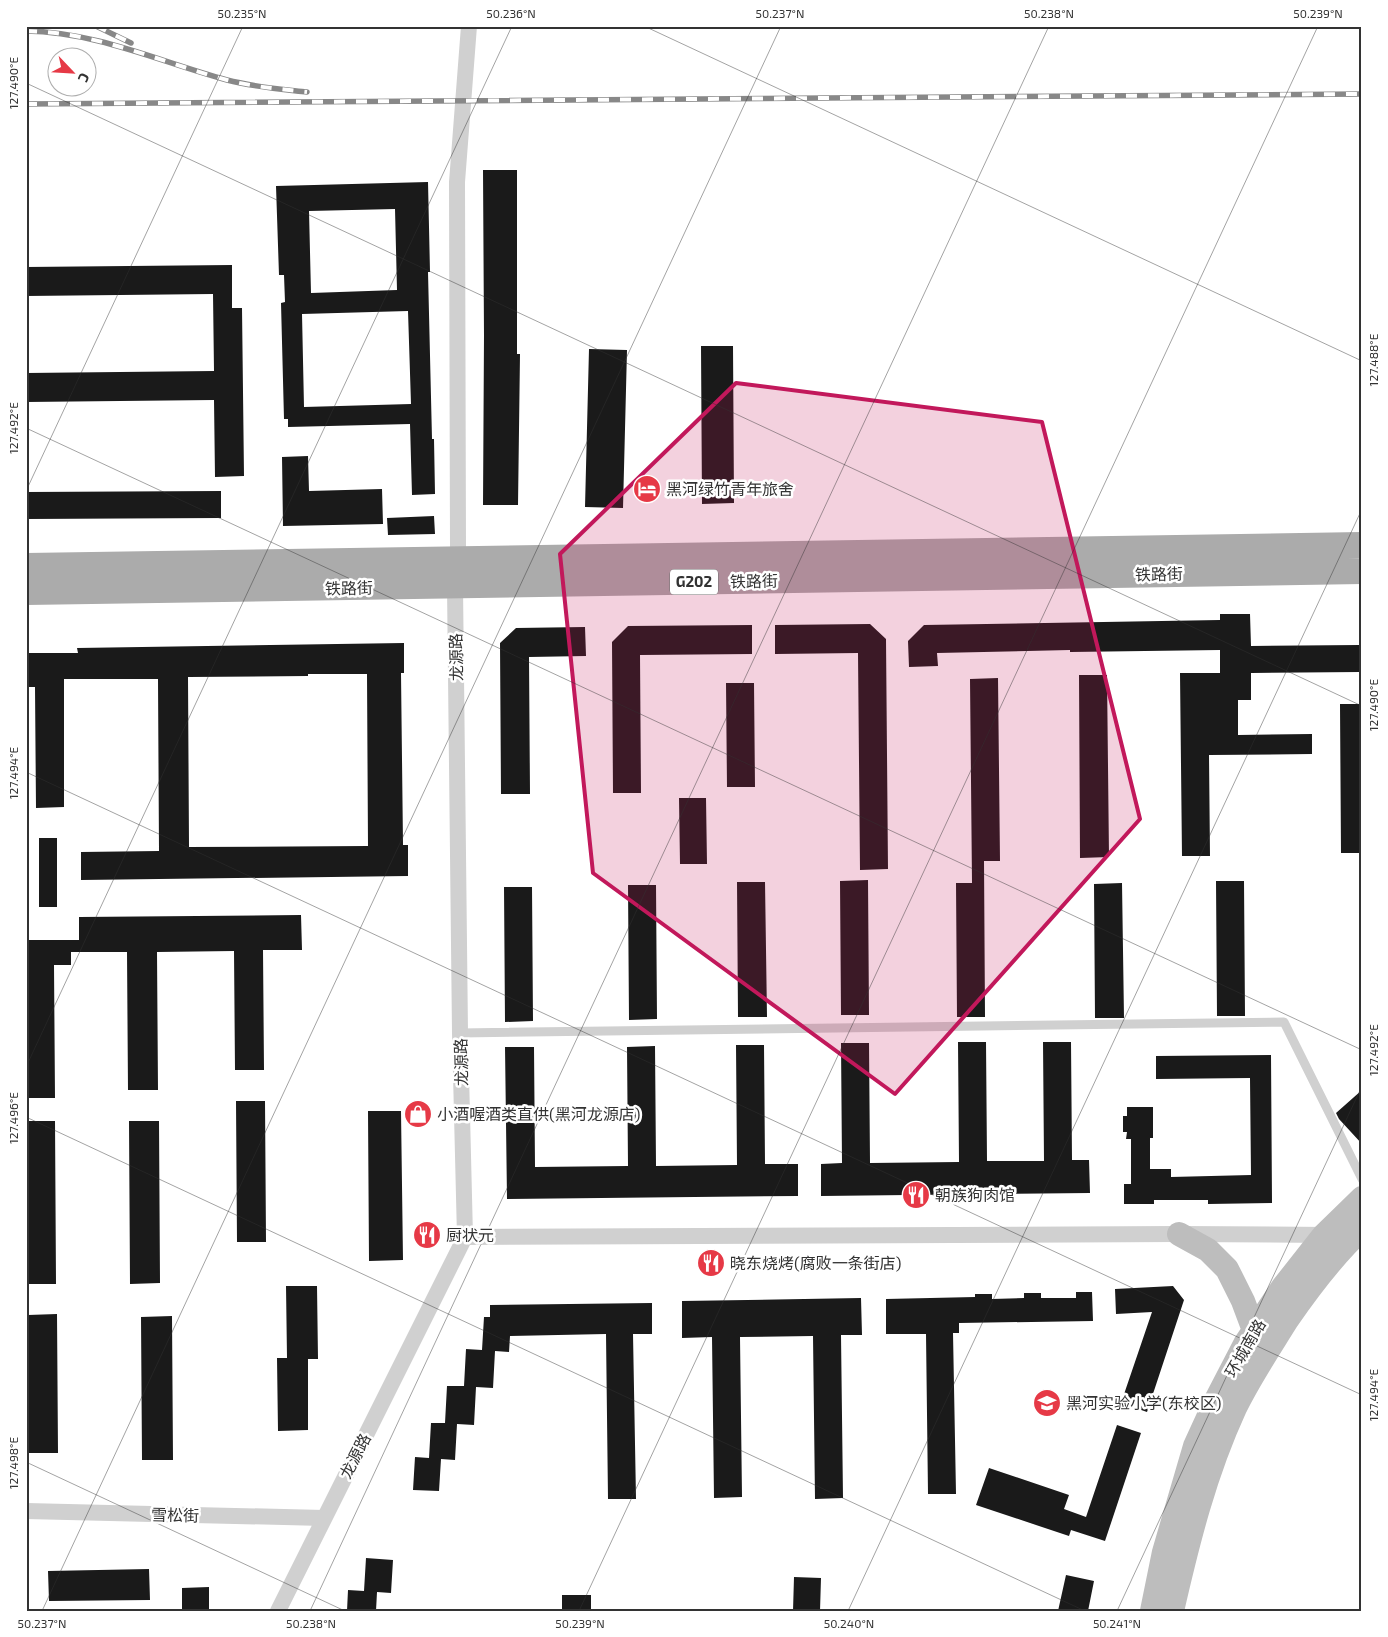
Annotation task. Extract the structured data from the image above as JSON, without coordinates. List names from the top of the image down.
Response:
{
  "streets": {
    "main road": ["铁路街", "G202", "环城南路"],
    "street": ["龙源路", "雪松街"]
  },
  "crossings": [
    ["铁路街", "龙源路"],
    ["龙源路", "雪松街"]
  ],
  "places": {
    "hotel": ["黑河绿竹青年旅舍"],
    "shop": ["小酒喔酒类直供(黑河龙源店)"],
    "restaurant": ["朝族狗肉馆", "厨状元", "晓东烧烤(腐败一条街店)"],
    "school or university": ["黑河实验小学(东校区)"]
  },
  "north": "bottom right",
  "coordinates": [
    "50.235°N",
    "50.236°N",
    "50.237°N",
    "50.238°N",
    "50.239°N",
    "127.490°E",
    "127.488°E",
    "127.492°E",
    "127.494°E",
    "127.496°E",
    "127.498°E",
    "50.240°N",
    "50.241°N"
  ]
}
